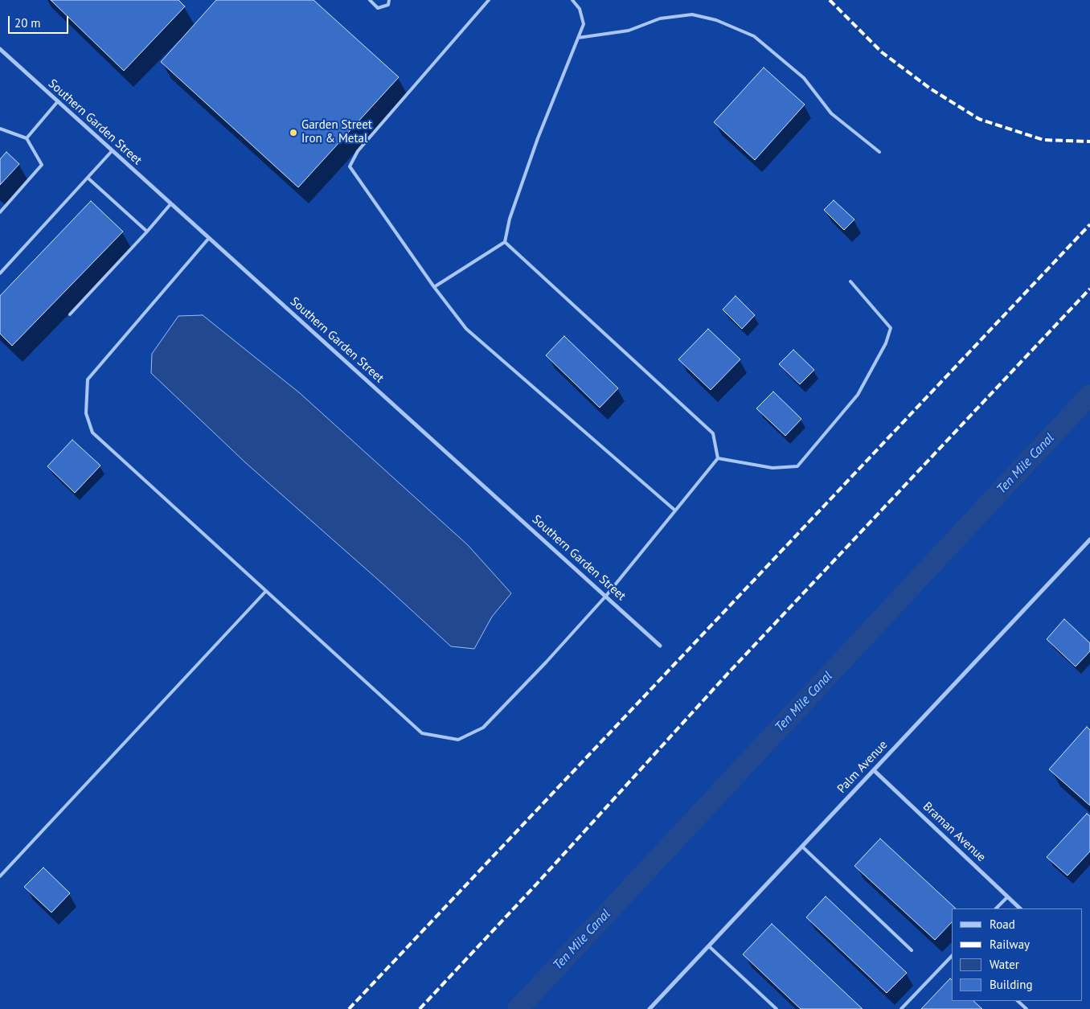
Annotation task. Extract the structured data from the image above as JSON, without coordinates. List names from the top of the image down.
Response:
{
  "streets": {
    "street": ["Southern Garden Street", "Palm Avenue", "Braman Avenue"]
  },
  "crossings": [
    ["Palm Avenue", "Braman Avenue"]
  ],
  "water": ["Ten Mile Canal"],
  "places": ["Garden Street Iron & Metal"],
  "legend": [
    "Road",
    "Railway",
    "Water",
    "Building"
  ],
  "scale_bar": "20 m"
}
